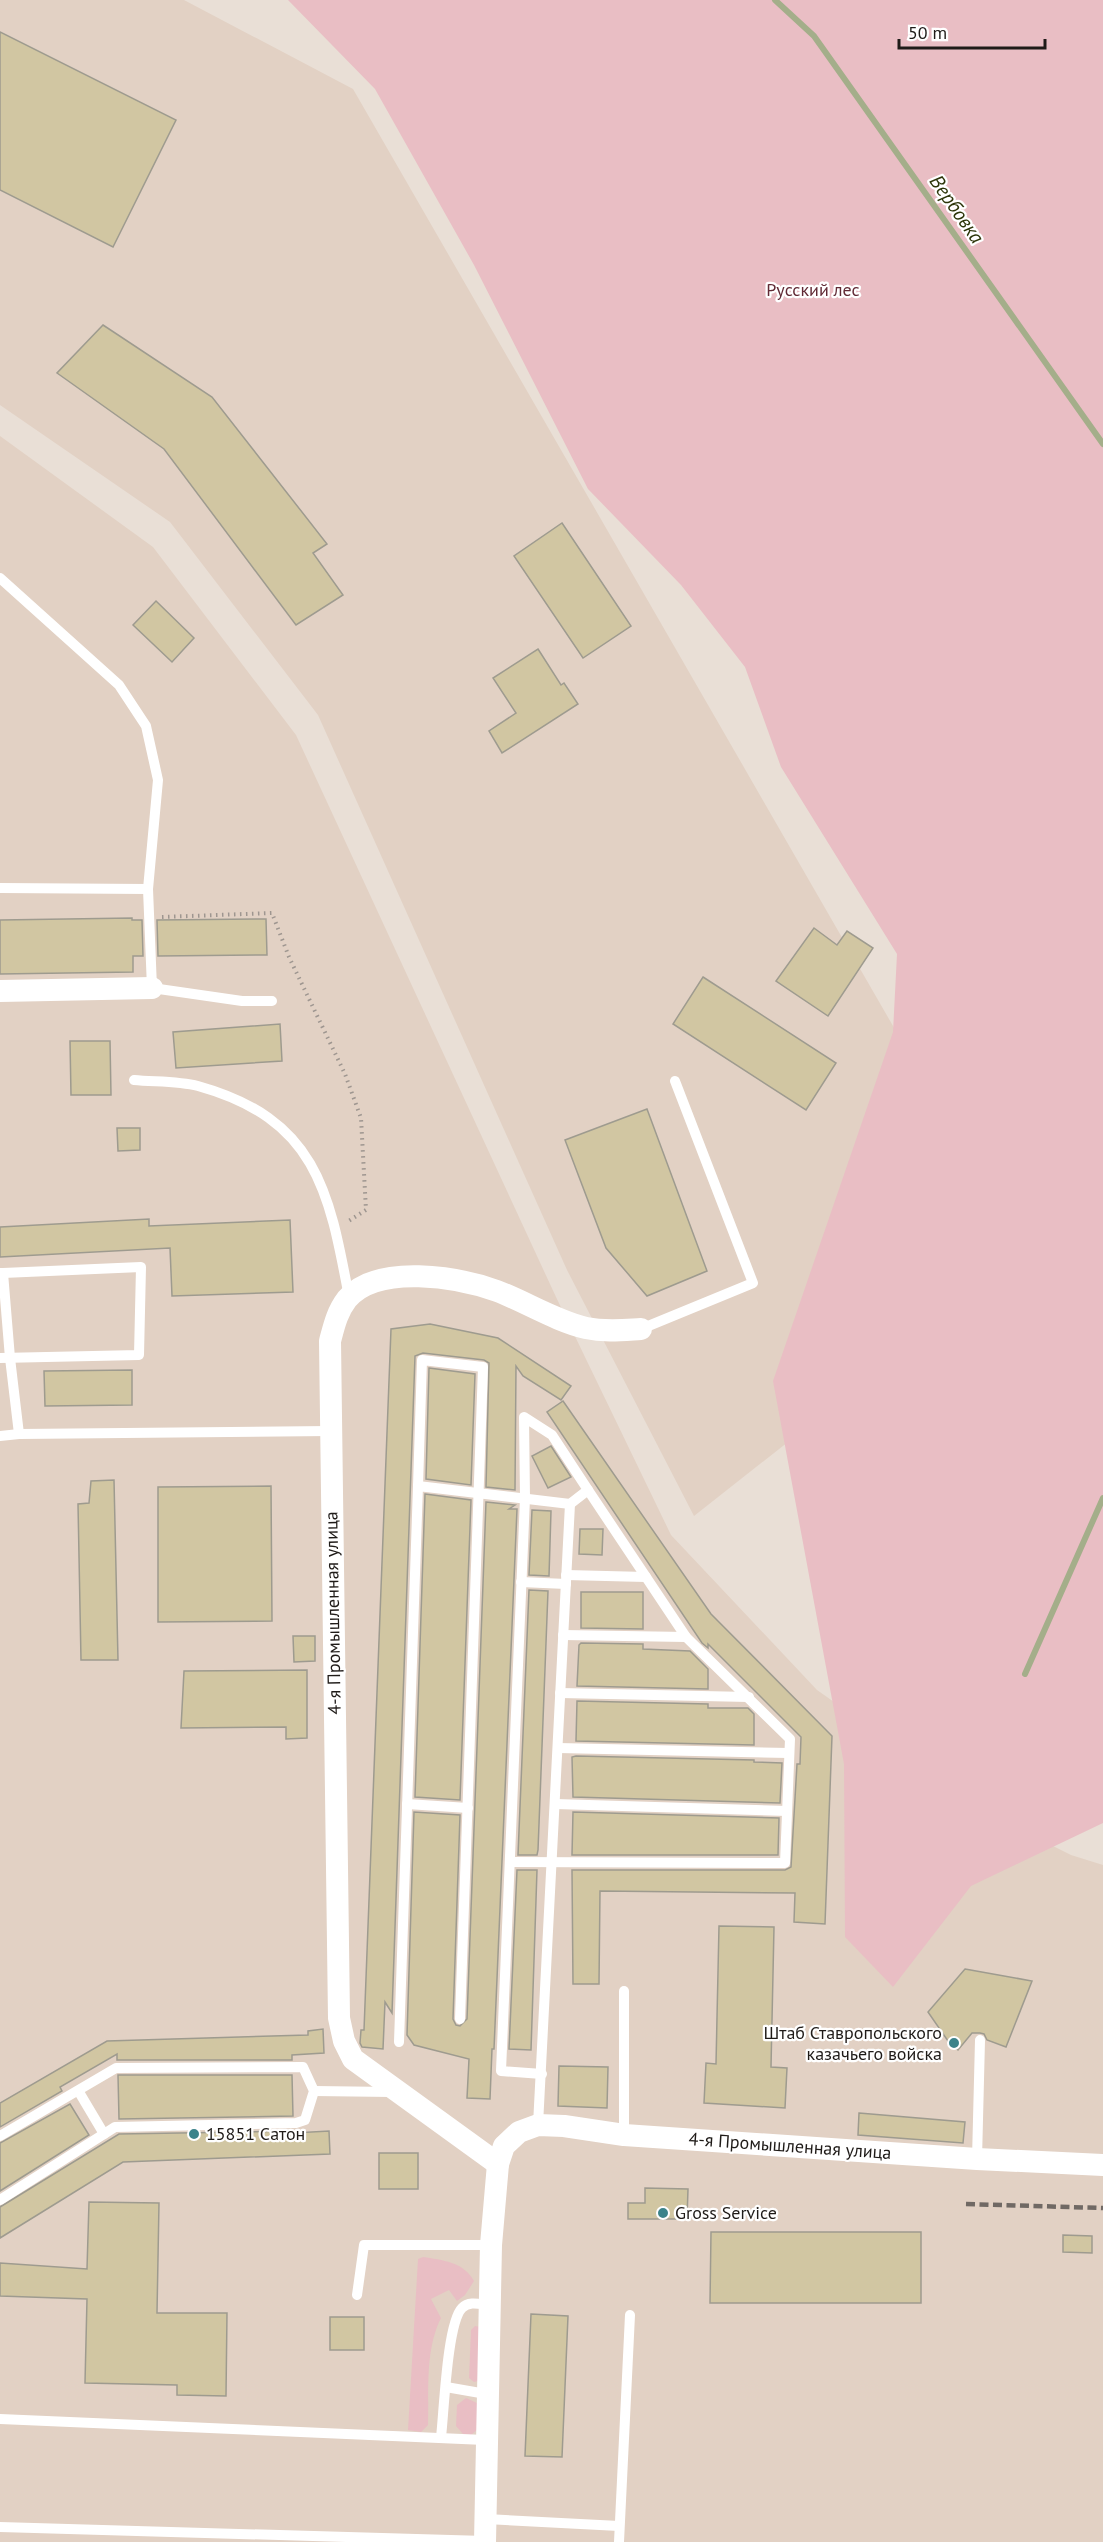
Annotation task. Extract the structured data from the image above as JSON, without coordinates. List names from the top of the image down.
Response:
{
  "streets": {
    "street": ["4-я Промышленная улица"]
  },
  "water": ["Вербовка"],
  "parks": ["Русский лес"],
  "places": ["Штаб Ставропольского казачьего войска", "15851 Сатон", "Gross Service"],
  "scale_bar": "50 m"
}
